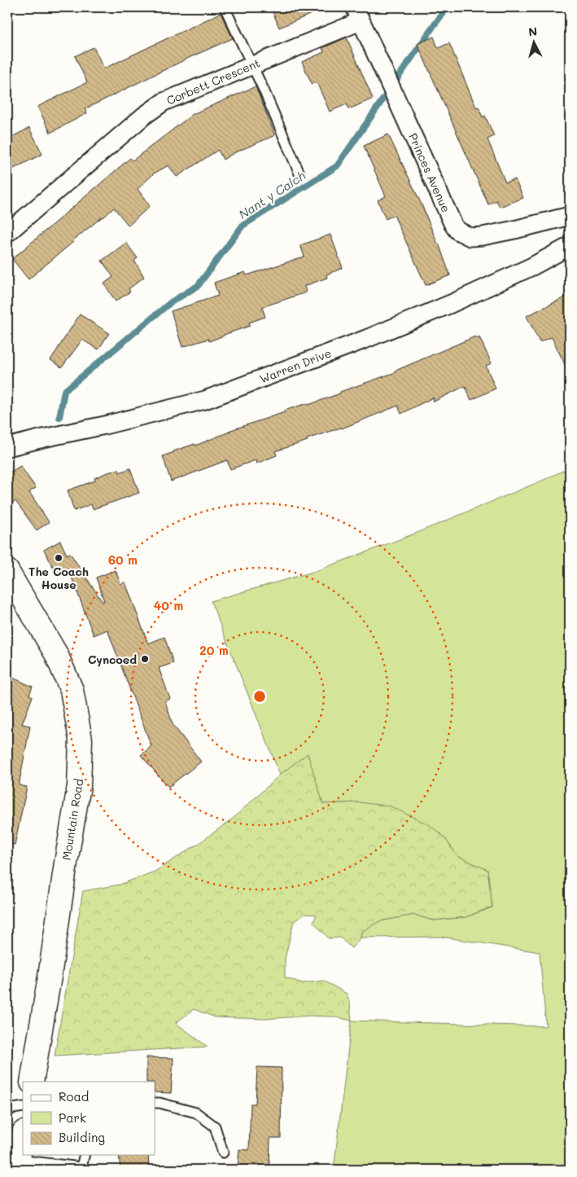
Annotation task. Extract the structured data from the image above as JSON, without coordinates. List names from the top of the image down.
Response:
{
  "streets": {
    "main road": ["Mountain Road"],
    "street": ["Corbett Crescent", "Princes Avenue", "Warren Drive"]
  },
  "crossings": [
    ["Corbett Crescent", "Princes Avenue"]
  ],
  "water": ["Nant y Calch"],
  "places": ["The Coach House", "Cyncoed"],
  "legend": ["Road", "Park", "Building"],
  "north": "top",
  "rings": ["60 m", "40 m", "20 m"]
}
